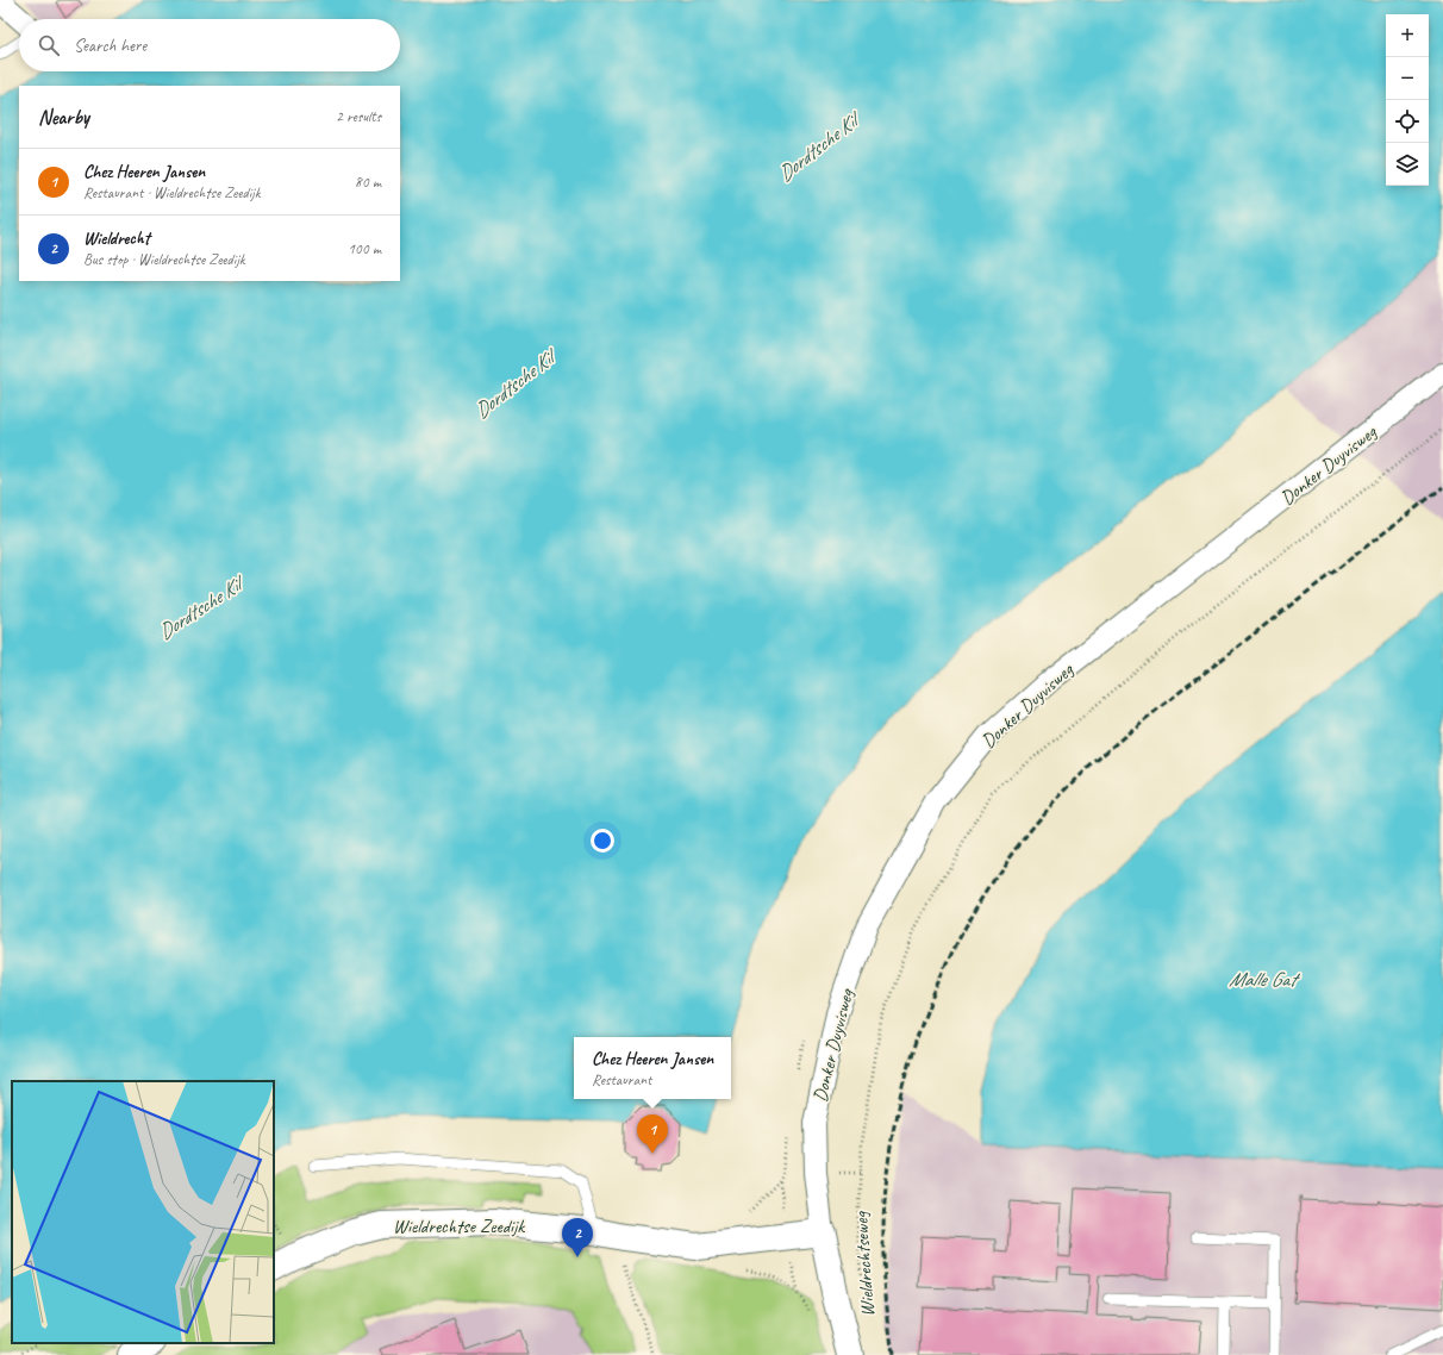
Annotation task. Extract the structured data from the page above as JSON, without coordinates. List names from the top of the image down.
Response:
{
  "streets": {
    "street": ["Donker Duyvisweg", "Wieldrechtse Zeedijk", "Wieldrechtseweg"]
  },
  "crossings": [
    ["Donker Duyvisweg", "Wieldrechtse Zeedijk"],
    ["Donker Duyvisweg", "Wieldrechtseweg"],
    ["Wieldrechtse Zeedijk", "Wieldrechtseweg"]
  ],
  "water": ["Dordtsche Kil", "Malle Gat"],
  "page": {
    "map_buttons": ["+", "−"],
    "search": "Search here",
    "heading": ["Nearby", "2 results"],
    "list": [
      {
        "mark": "1",
        "name": "Chez Heeren Jansen",
        "note": "Restaurant · Wieldrechtse Zeedijk",
        "value": "80 m"
      },
      {
        "mark": "2",
        "name": "Wieldrecht",
        "note": "Bus stop · Wieldrechtse Zeedijk",
        "value": "100 m"
      }
    ],
    "popup": ["Chez Heeren Jansen", "Restaurant"],
    "pins": ["1", "2"]
  }
}
